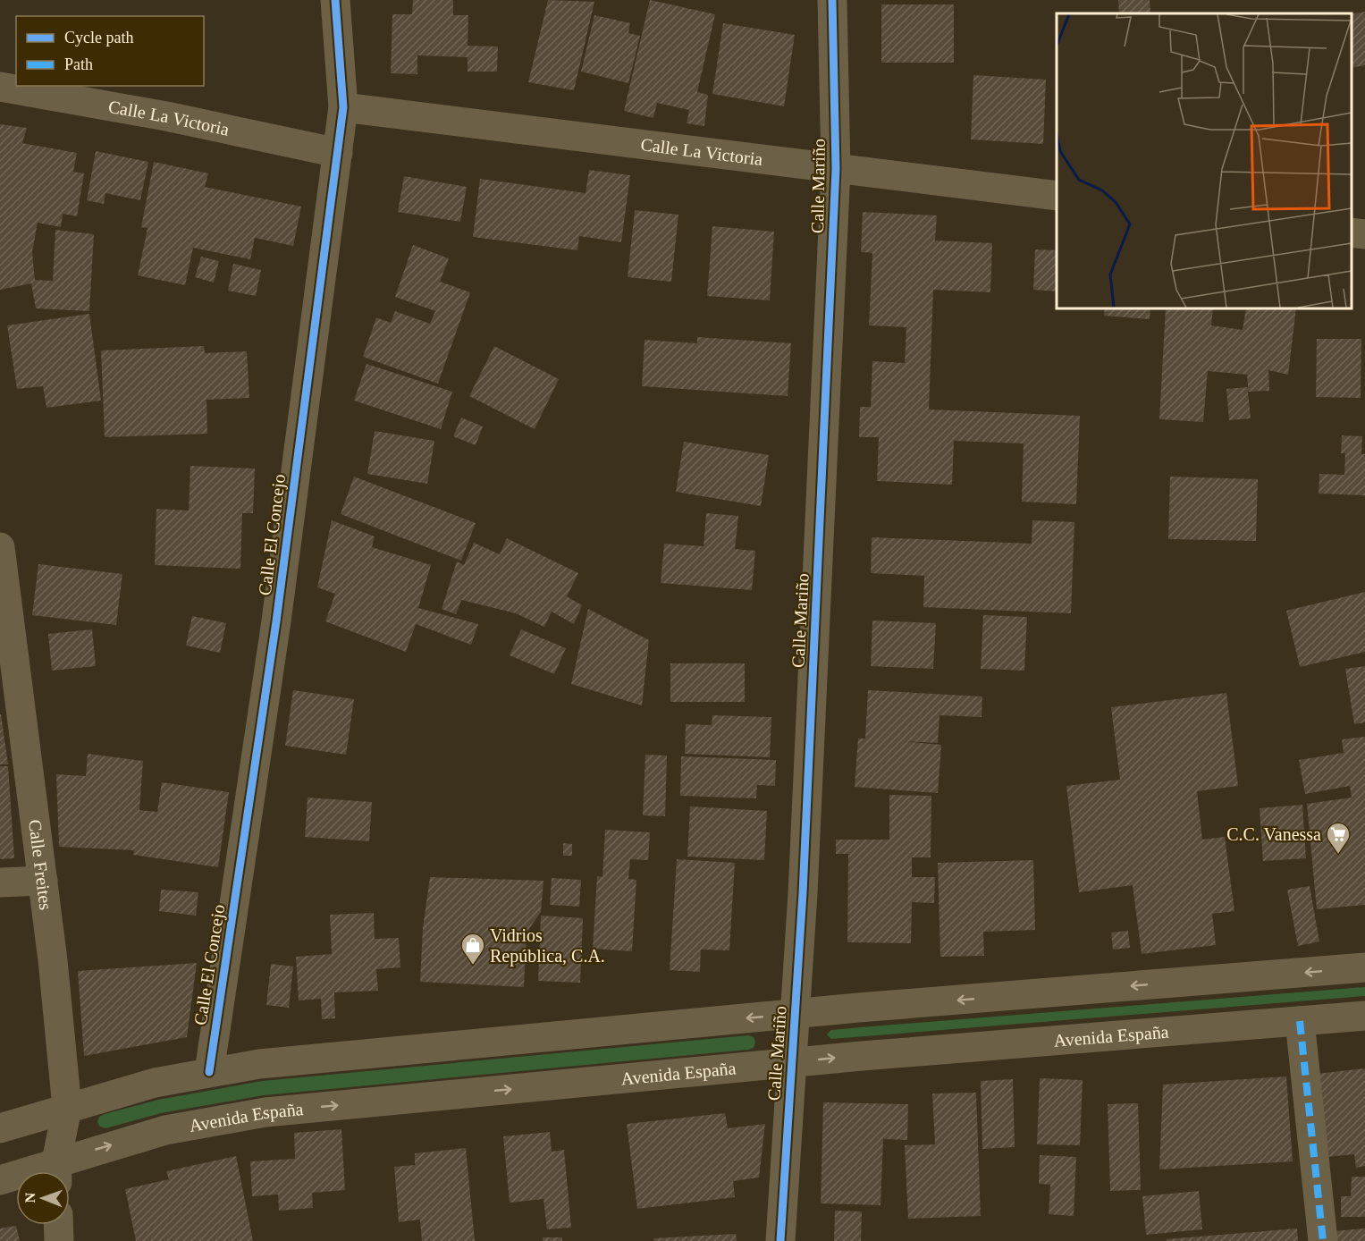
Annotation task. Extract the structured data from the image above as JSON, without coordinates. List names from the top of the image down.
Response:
{
  "streets": {
    "street": [
      "Calle La Victoria",
      "Calle Mariño",
      "Calle El Concejo",
      "Calle Freites",
      "Avenida España"
    ]
  },
  "crossings": [
    ["Calle La Victoria", "Calle Mariño"],
    ["Calle La Victoria", "Calle El Concejo"],
    ["Calle Mariño", "Avenida España"],
    ["Calle Freites", "Avenida España"]
  ],
  "places": {
    "supermarket": ["C.C. Vanessa"],
    "shop": ["Vidrios República, C.A."]
  },
  "legend": ["Cycle path", "Path"],
  "north": "left"
}
